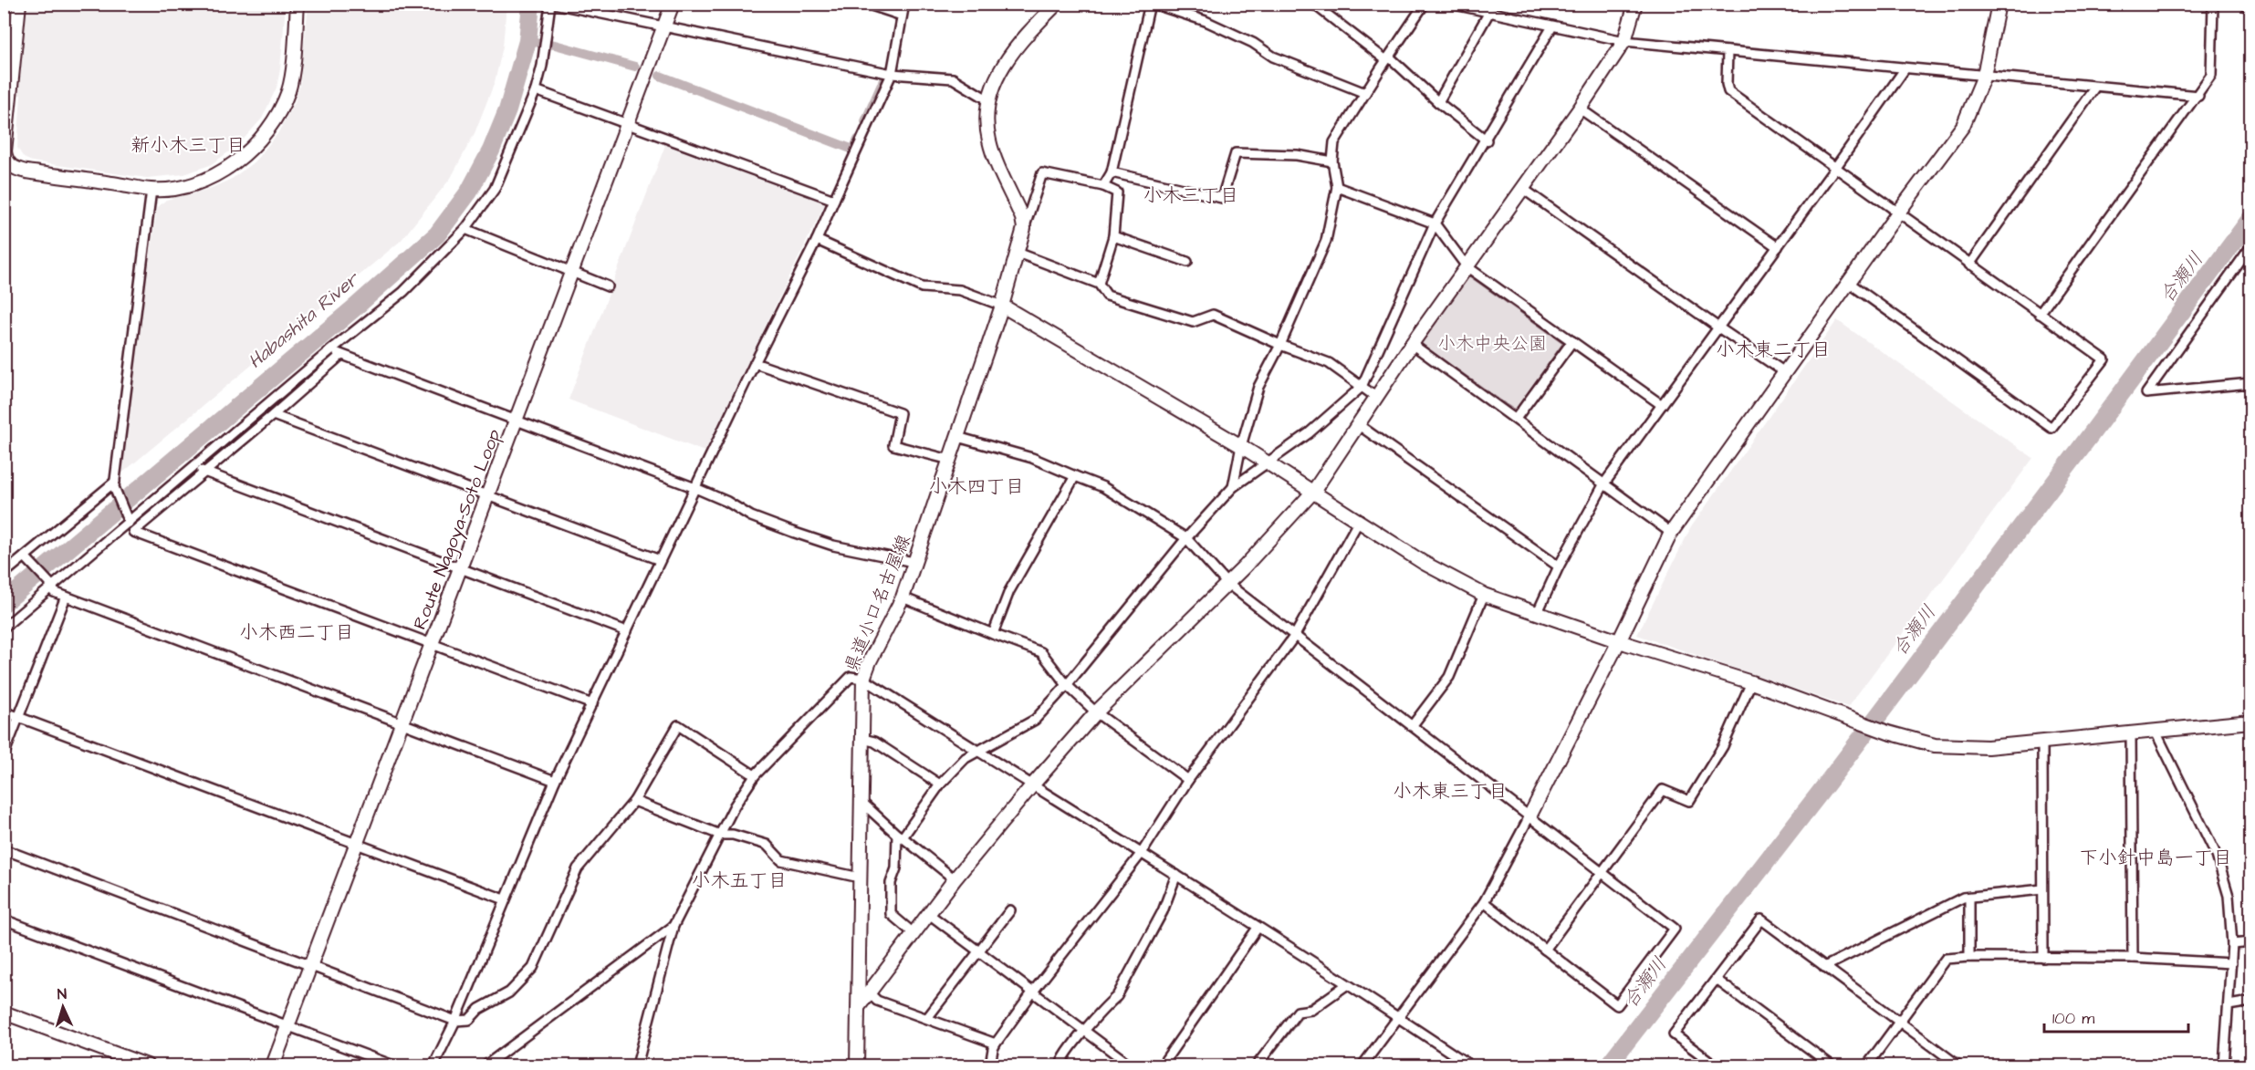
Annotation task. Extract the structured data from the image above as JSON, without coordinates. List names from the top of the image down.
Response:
{
  "streets": {
    "street": ["Route Nagoya-Soto Loop", "県道小口名古屋線"]
  },
  "districts": [
    "新小木三丁目",
    "小木三丁目",
    "小木東二丁目",
    "小木四丁目",
    "小木西二丁目",
    "小木東三丁目",
    "下小針中島一丁目",
    "小木五丁目"
  ],
  "water": ["合瀬川", "Habashita River"],
  "parks": ["小木中央公園"],
  "scale_bar": "100 m",
  "north": "top"
}
